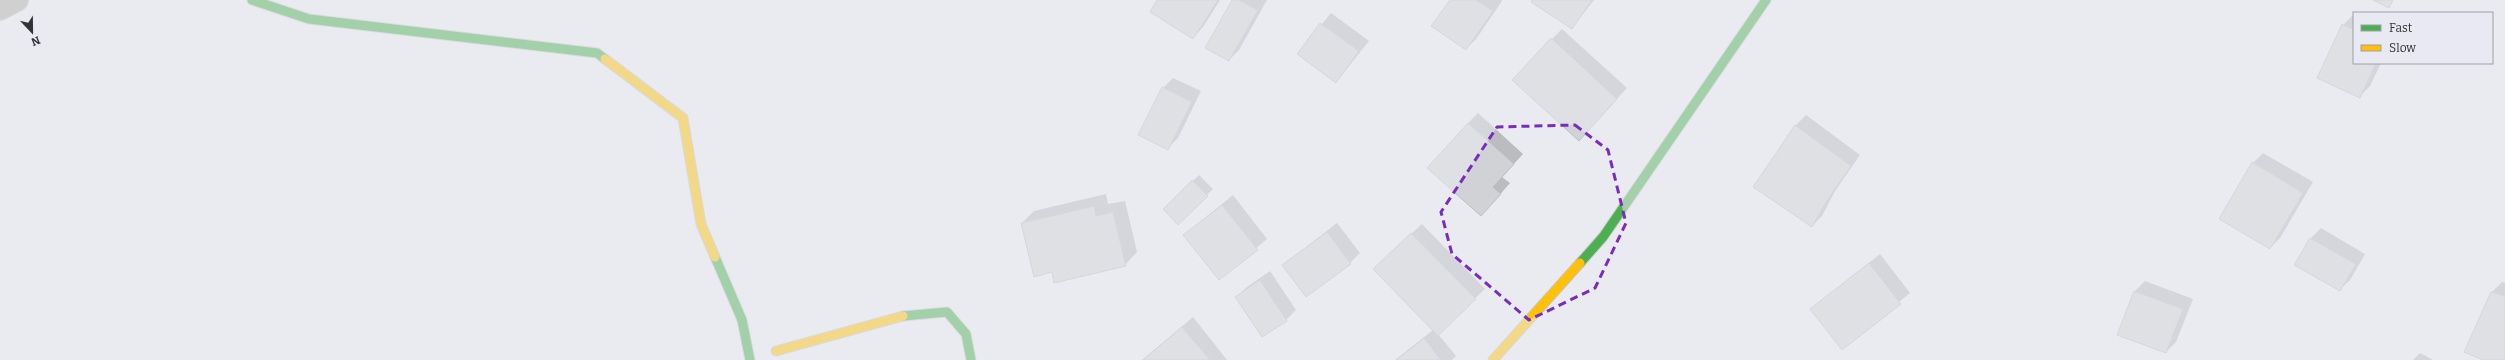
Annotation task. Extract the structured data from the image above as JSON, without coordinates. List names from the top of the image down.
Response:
{
  "legend": ["Fast", "Slow"],
  "north": "bottom"
}
